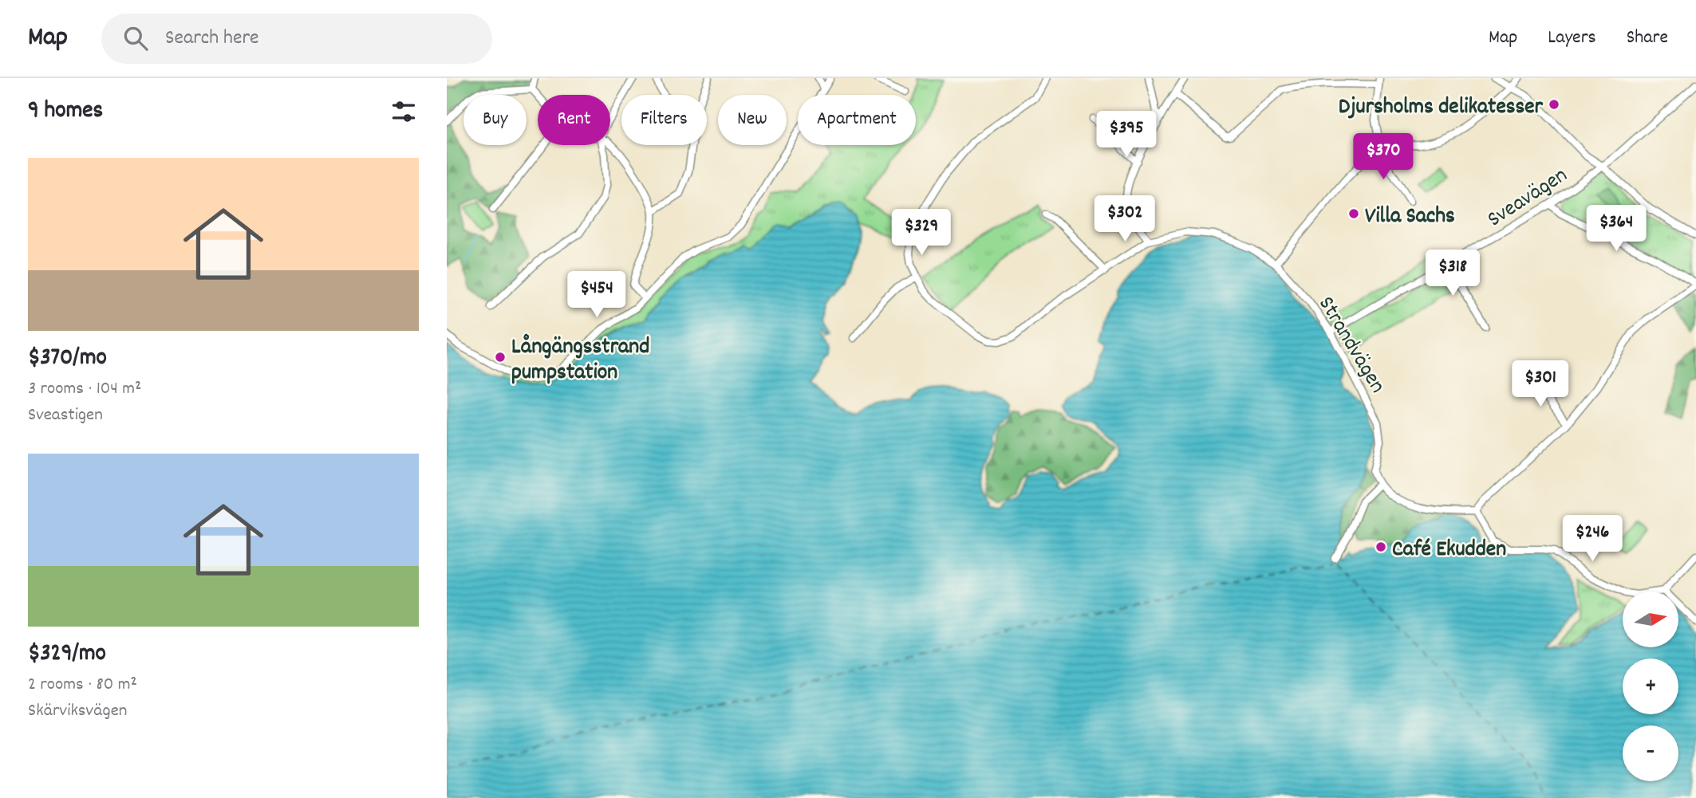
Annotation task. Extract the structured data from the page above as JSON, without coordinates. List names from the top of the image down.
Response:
{
  "streets": {
    "street": ["Sveavägen", "Strandvägen"]
  },
  "crossings": [
    ["Sveavägen", "Strandvägen"]
  ],
  "places": [
    "Djursholms delikatesser",
    "Villa Sachs",
    "Långängsstrand pumpstation",
    "Café Ekudden"
  ],
  "north": "right",
  "page": {
    "header": "Map",
    "search": "Search here",
    "nav": ["Map", "Layers", "Share"],
    "heading": "9 homes",
    "chip": [
      "Buy",
      "Rent",
      "Filters",
      "New",
      "Apartment"
    ],
    "price": [
      "$395",
      "$370",
      "$302",
      "$364",
      "$329",
      "$318",
      "$454",
      "$301",
      "$246"
    ],
    "list": [
      {
        "name": "$370/mo",
        "note": "3 rooms · 104 m² · Sveastigen"
      },
      {
        "name": "$329/mo",
        "note": "2 rooms · 80 m² · Skärviksvägen"
      }
    ],
    "map_buttons": ["+", "−"]
  }
}
